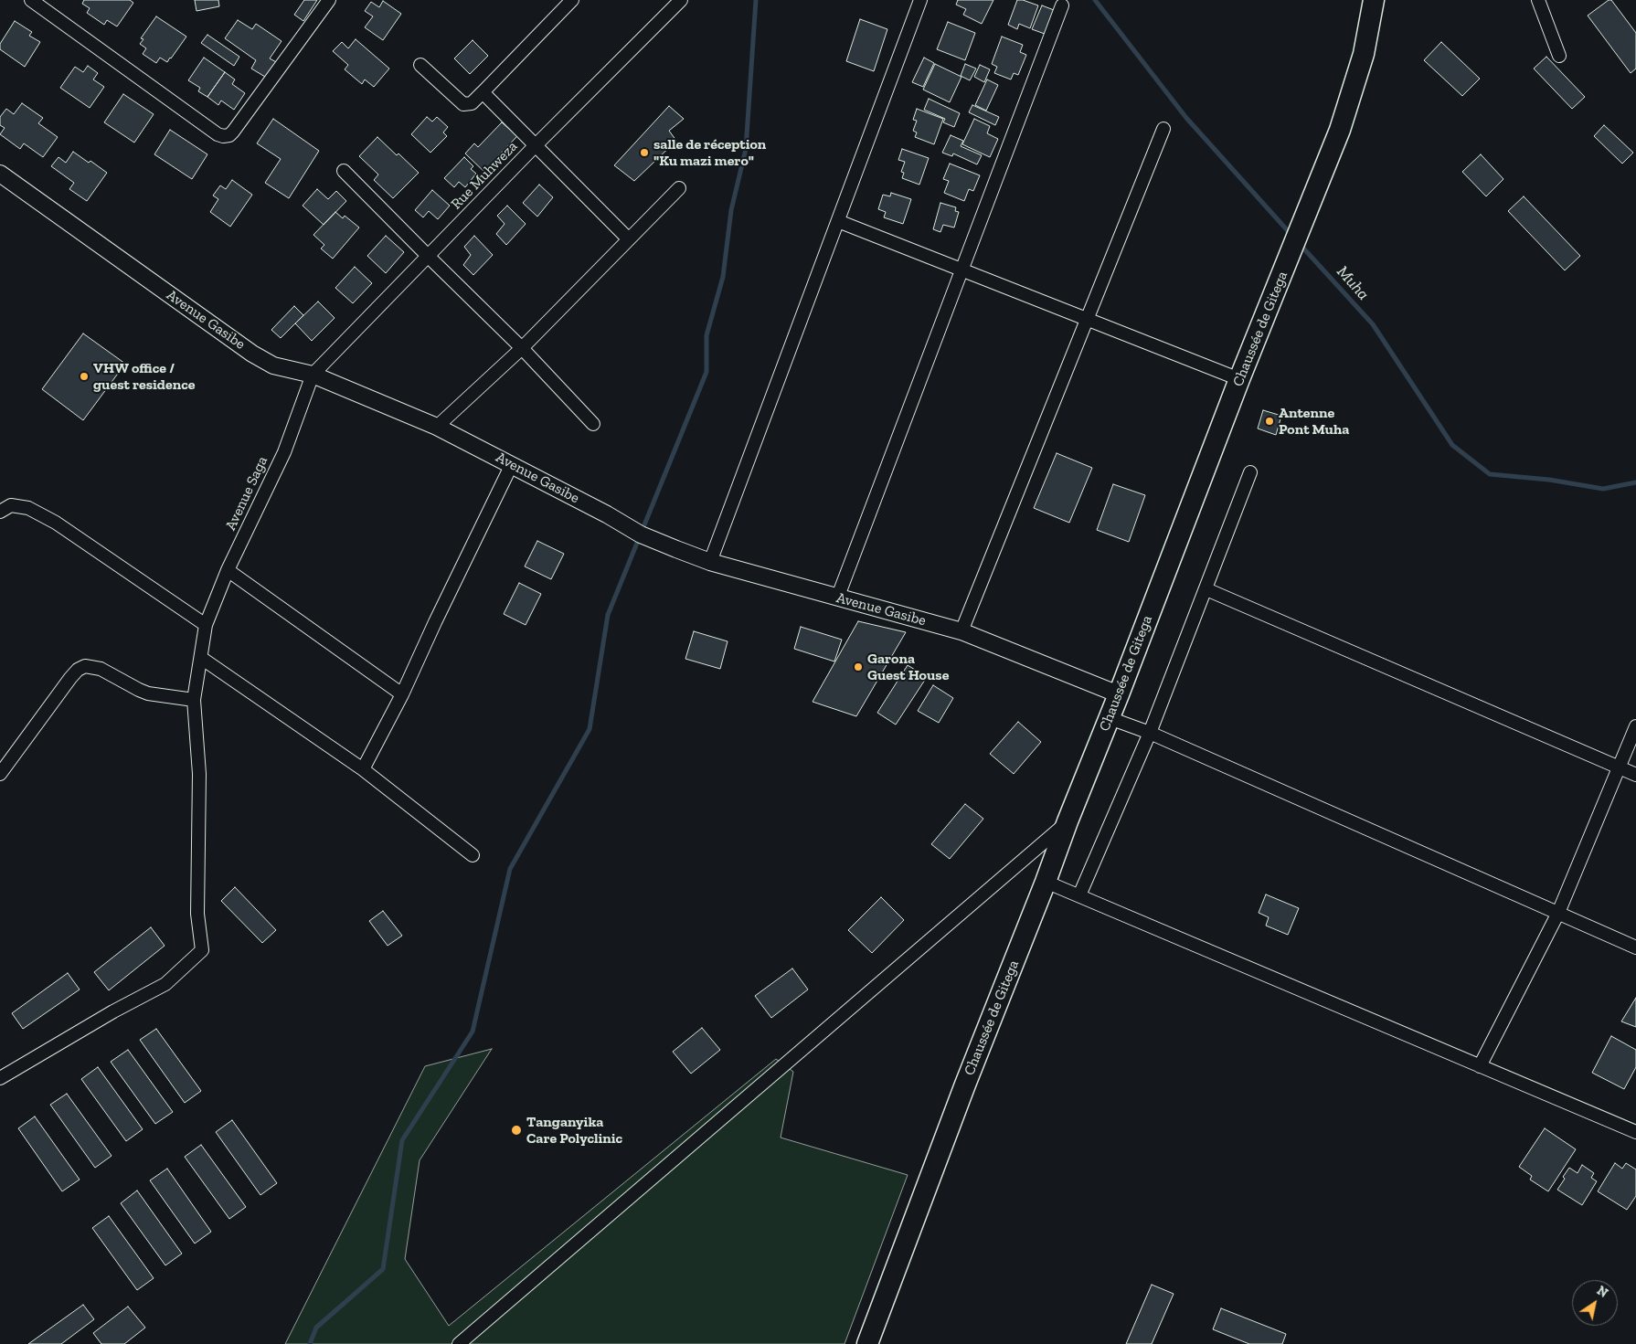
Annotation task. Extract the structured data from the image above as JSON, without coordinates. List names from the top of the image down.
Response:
{
  "streets": {
    "main road": ["Chaussée de Gitega"],
    "street": ["Rue Muhweza", "Avenue Gasibe", "Avenue Saga"]
  },
  "crossings": [
    ["Rue Muhweza", "Avenue Gasibe"],
    ["Rue Muhweza", "Avenue Saga"],
    ["Avenue Gasibe", "Chaussée de Gitega"],
    ["Avenue Gasibe", "Avenue Saga"]
  ],
  "water": ["Muha"],
  "places": [
    "salle de réception \"Ku mazi mero\"",
    "VHW office / guest residence",
    "Antenne Pont Muha",
    "Garona Guest House",
    "Tanganyika Care Polyclinic"
  ],
  "north": "top right"
}
